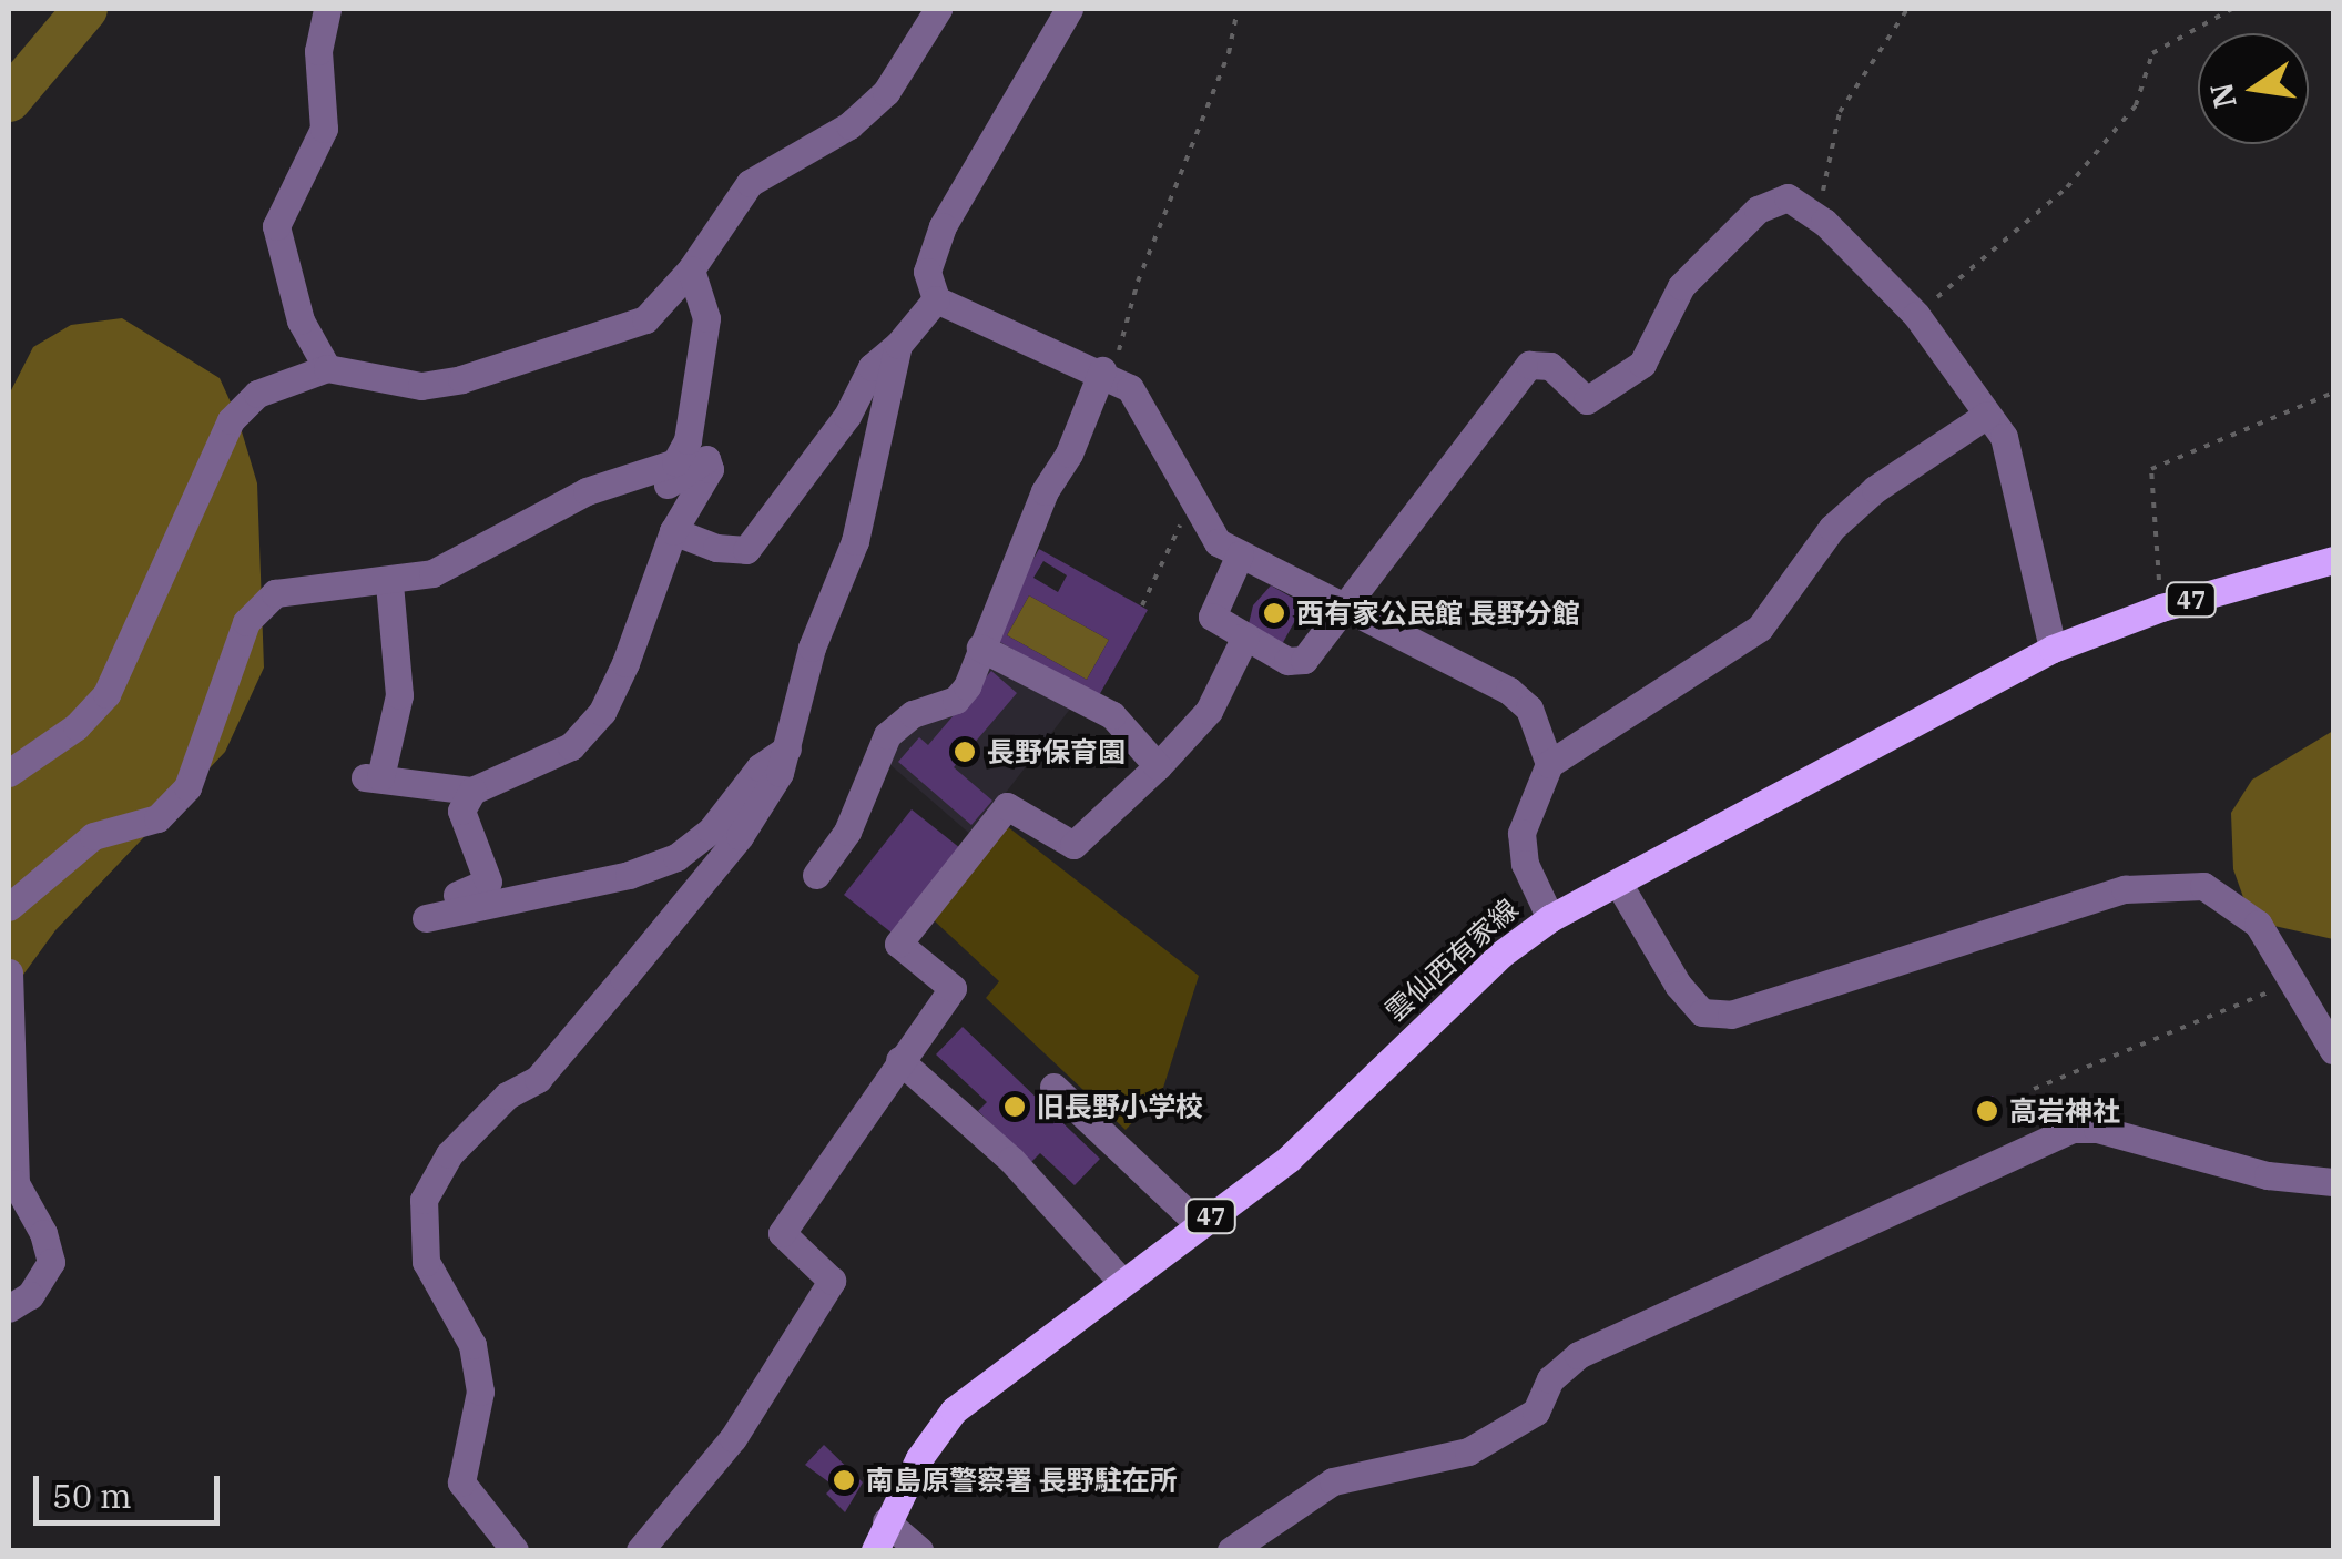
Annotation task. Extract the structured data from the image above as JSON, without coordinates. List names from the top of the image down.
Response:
{
  "streets": {
    "main road": ["47", "雲仙西有家線"]
  },
  "places": [
    "西有家公民館 長野分館",
    "長野保育園",
    "旧長野小学校",
    "高岩神社",
    "南島原警察署 長野駐在所"
  ],
  "scale_bar": "50 m",
  "north": "left"
}
